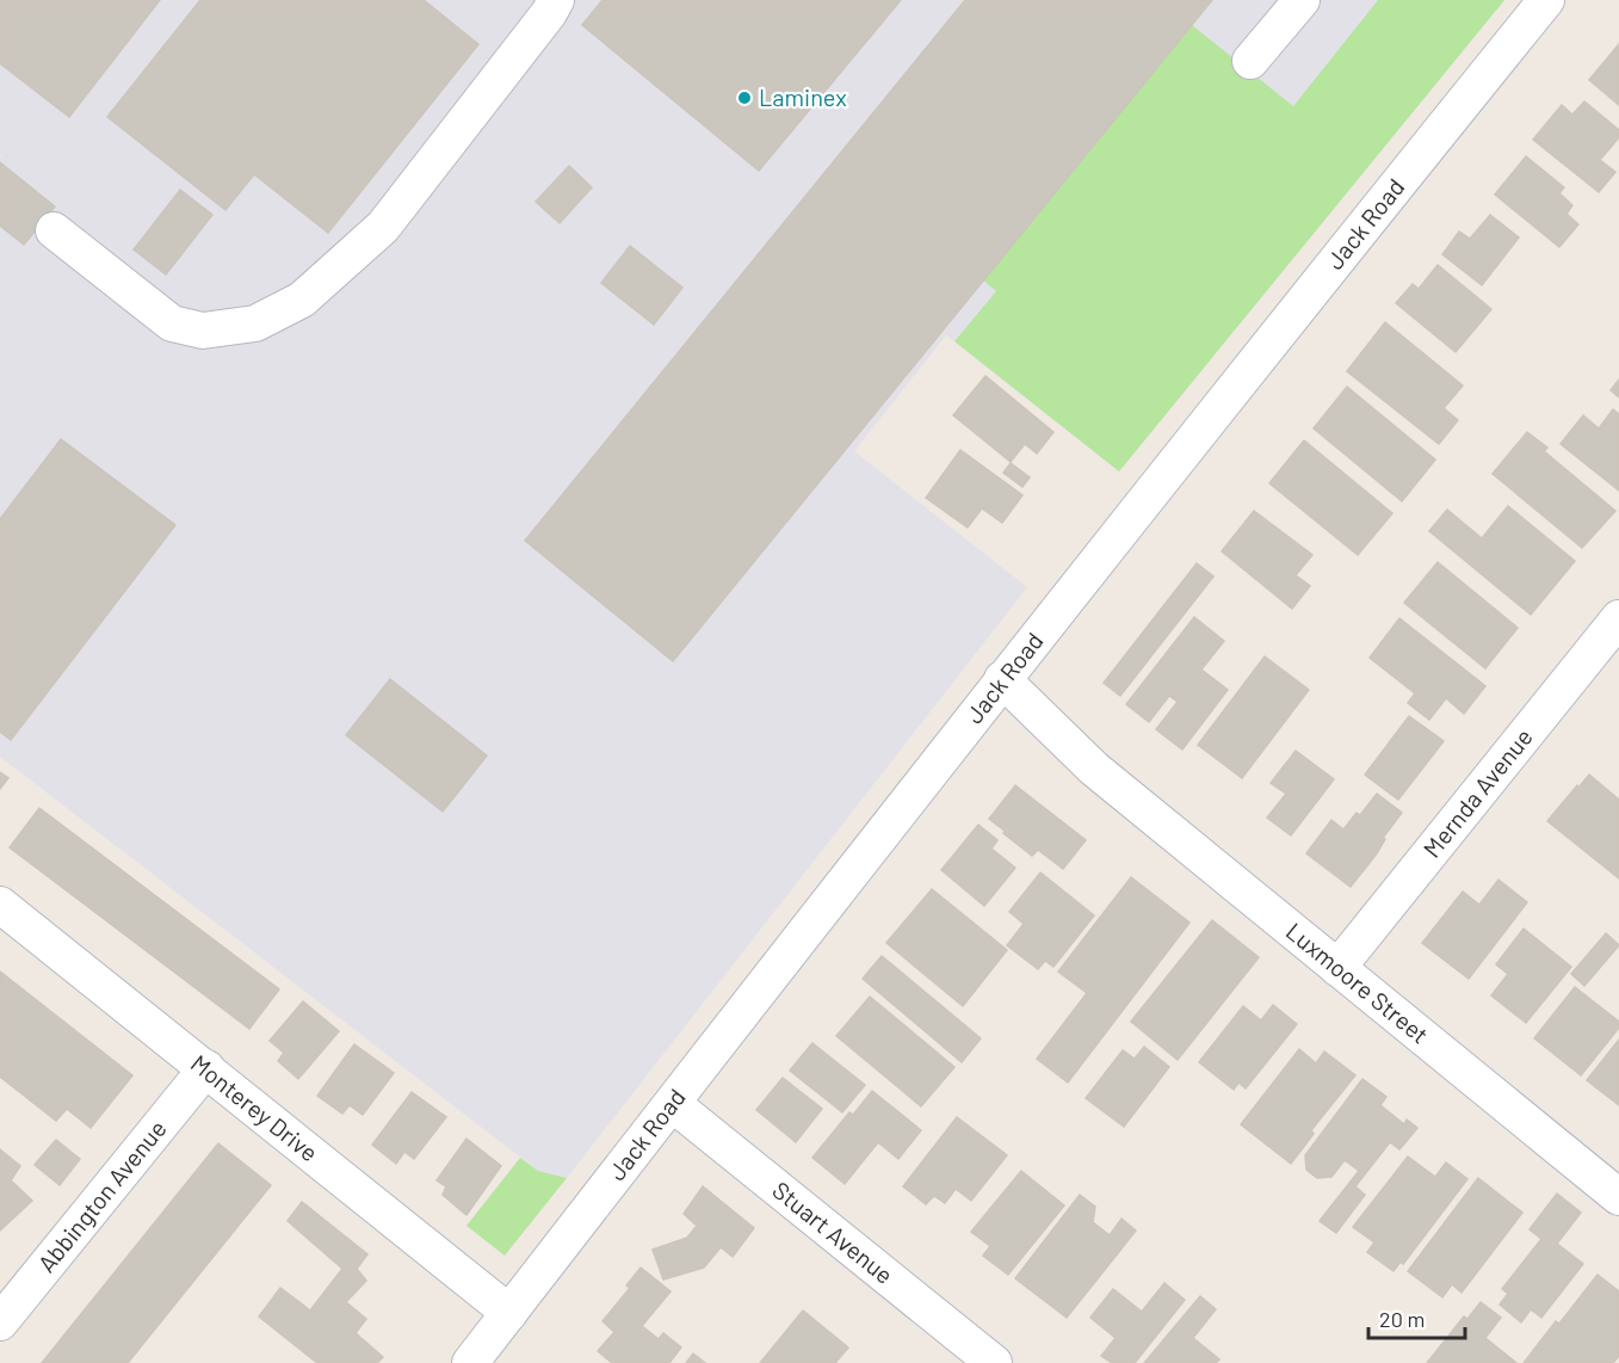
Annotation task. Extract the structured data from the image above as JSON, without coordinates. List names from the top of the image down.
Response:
{
  "streets": {
    "street": [
      "Jack Road",
      "Mernda Avenue",
      "Luxmoore Street",
      "Monterey Drive",
      "Abbington Avenue",
      "Stuart Avenue"
    ]
  },
  "crossings": [
    ["Jack Road", "Luxmoore Street"],
    ["Jack Road", "Monterey Drive"],
    ["Jack Road", "Stuart Avenue"],
    ["Mernda Avenue", "Luxmoore Street"],
    ["Monterey Drive", "Abbington Avenue"]
  ],
  "places": ["Laminex"],
  "scale_bar": "20 m"
}
